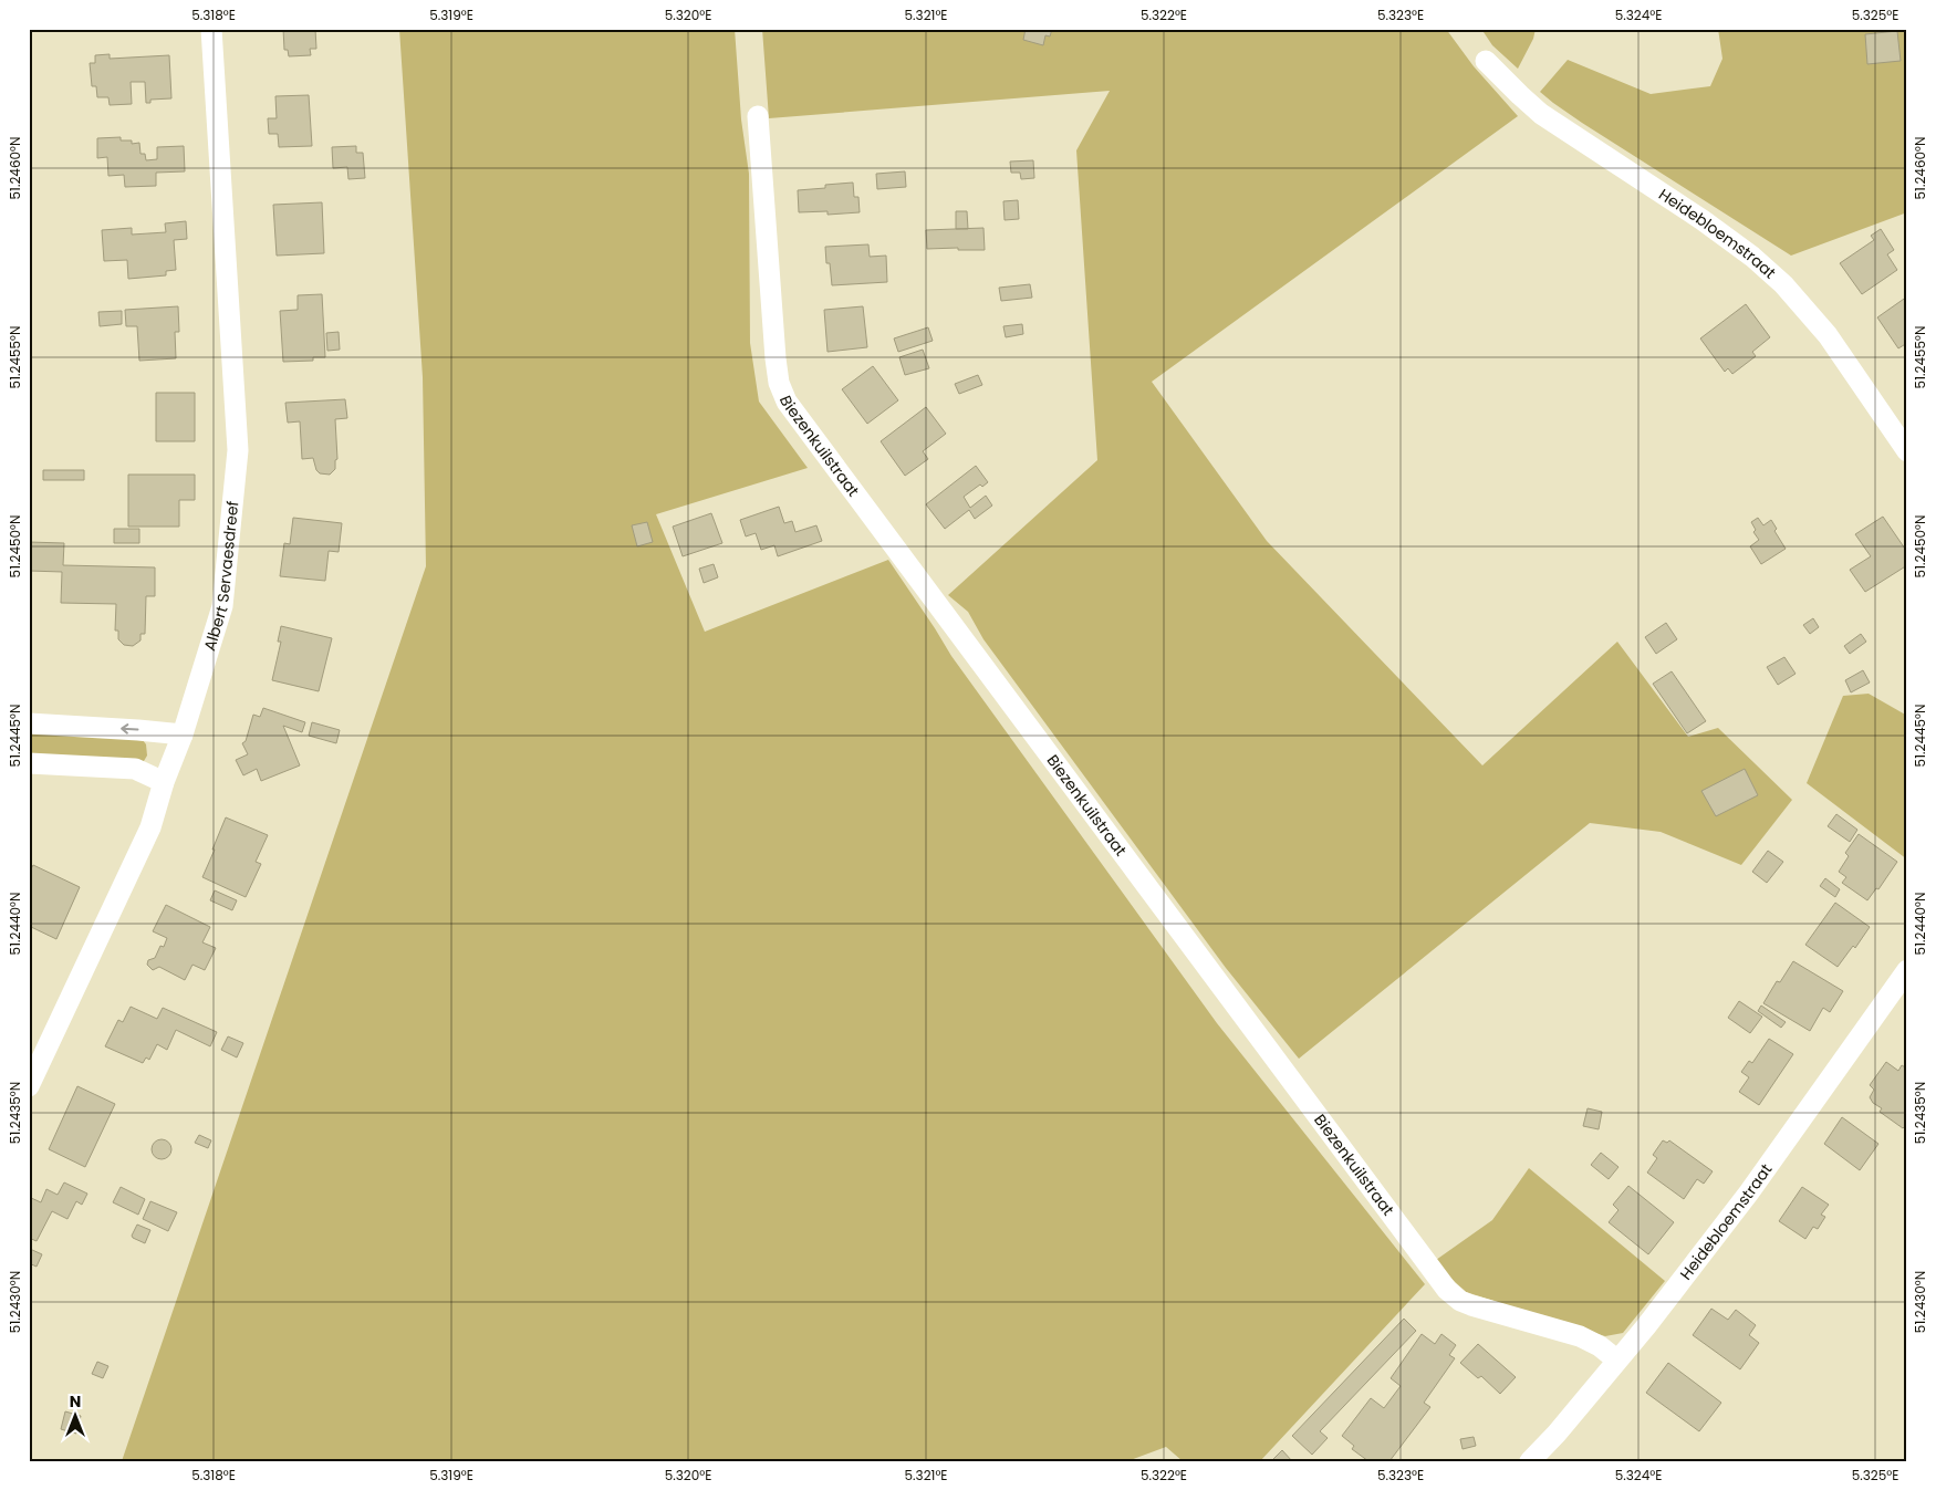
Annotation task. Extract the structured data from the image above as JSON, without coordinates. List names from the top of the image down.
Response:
{
  "streets": {
    "street": ["Heidebloemstraat", "Biezenkuilstraat", "Albert Servaesdreef"]
  },
  "crossings": [
    ["Heidebloemstraat", "Biezenkuilstraat"]
  ],
  "north": "top",
  "coordinates": [
    "5.318°E",
    "5.319°E",
    "5.320°E",
    "5.321°E",
    "5.322°E",
    "5.323°E",
    "5.324°E",
    "5.325°E",
    "51.2460°N",
    "51.2455°N",
    "51.2450°N",
    "51.2445°N",
    "51.2440°N",
    "51.2435°N",
    "51.2430°N"
  ]
}
